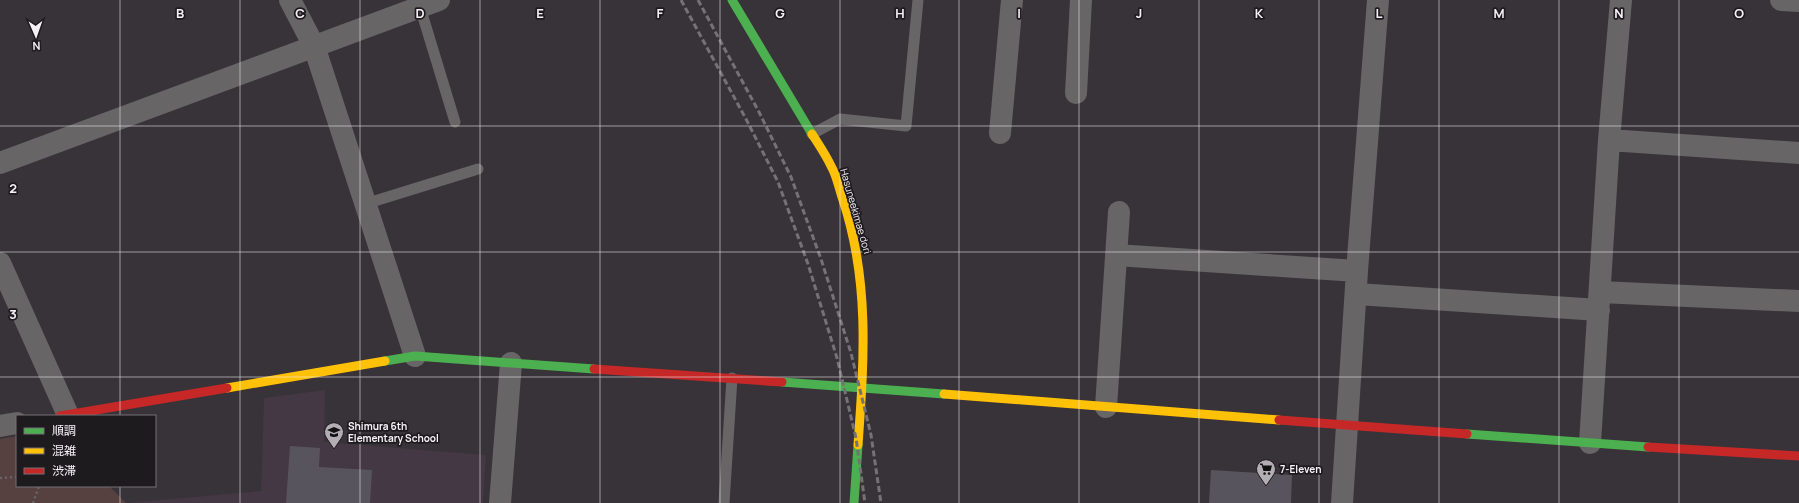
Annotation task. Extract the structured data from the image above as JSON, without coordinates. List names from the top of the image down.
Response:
{
  "streets": {
    "street": ["Hasuneekimae dori"]
  },
  "places": {
    "school or university": ["Shimura 6th Elementary School"],
    "supermarket": ["7-Eleven"]
  },
  "legend": ["順調", "混雑", "渋滞"],
  "north": "bottom",
  "grid": {
    "columns": [
      "B",
      "C",
      "D",
      "E",
      "F",
      "G",
      "H",
      "I",
      "J",
      "K",
      "L",
      "M",
      "N",
      "O"
    ],
    "rows": ["2", "3"]
  }
}
